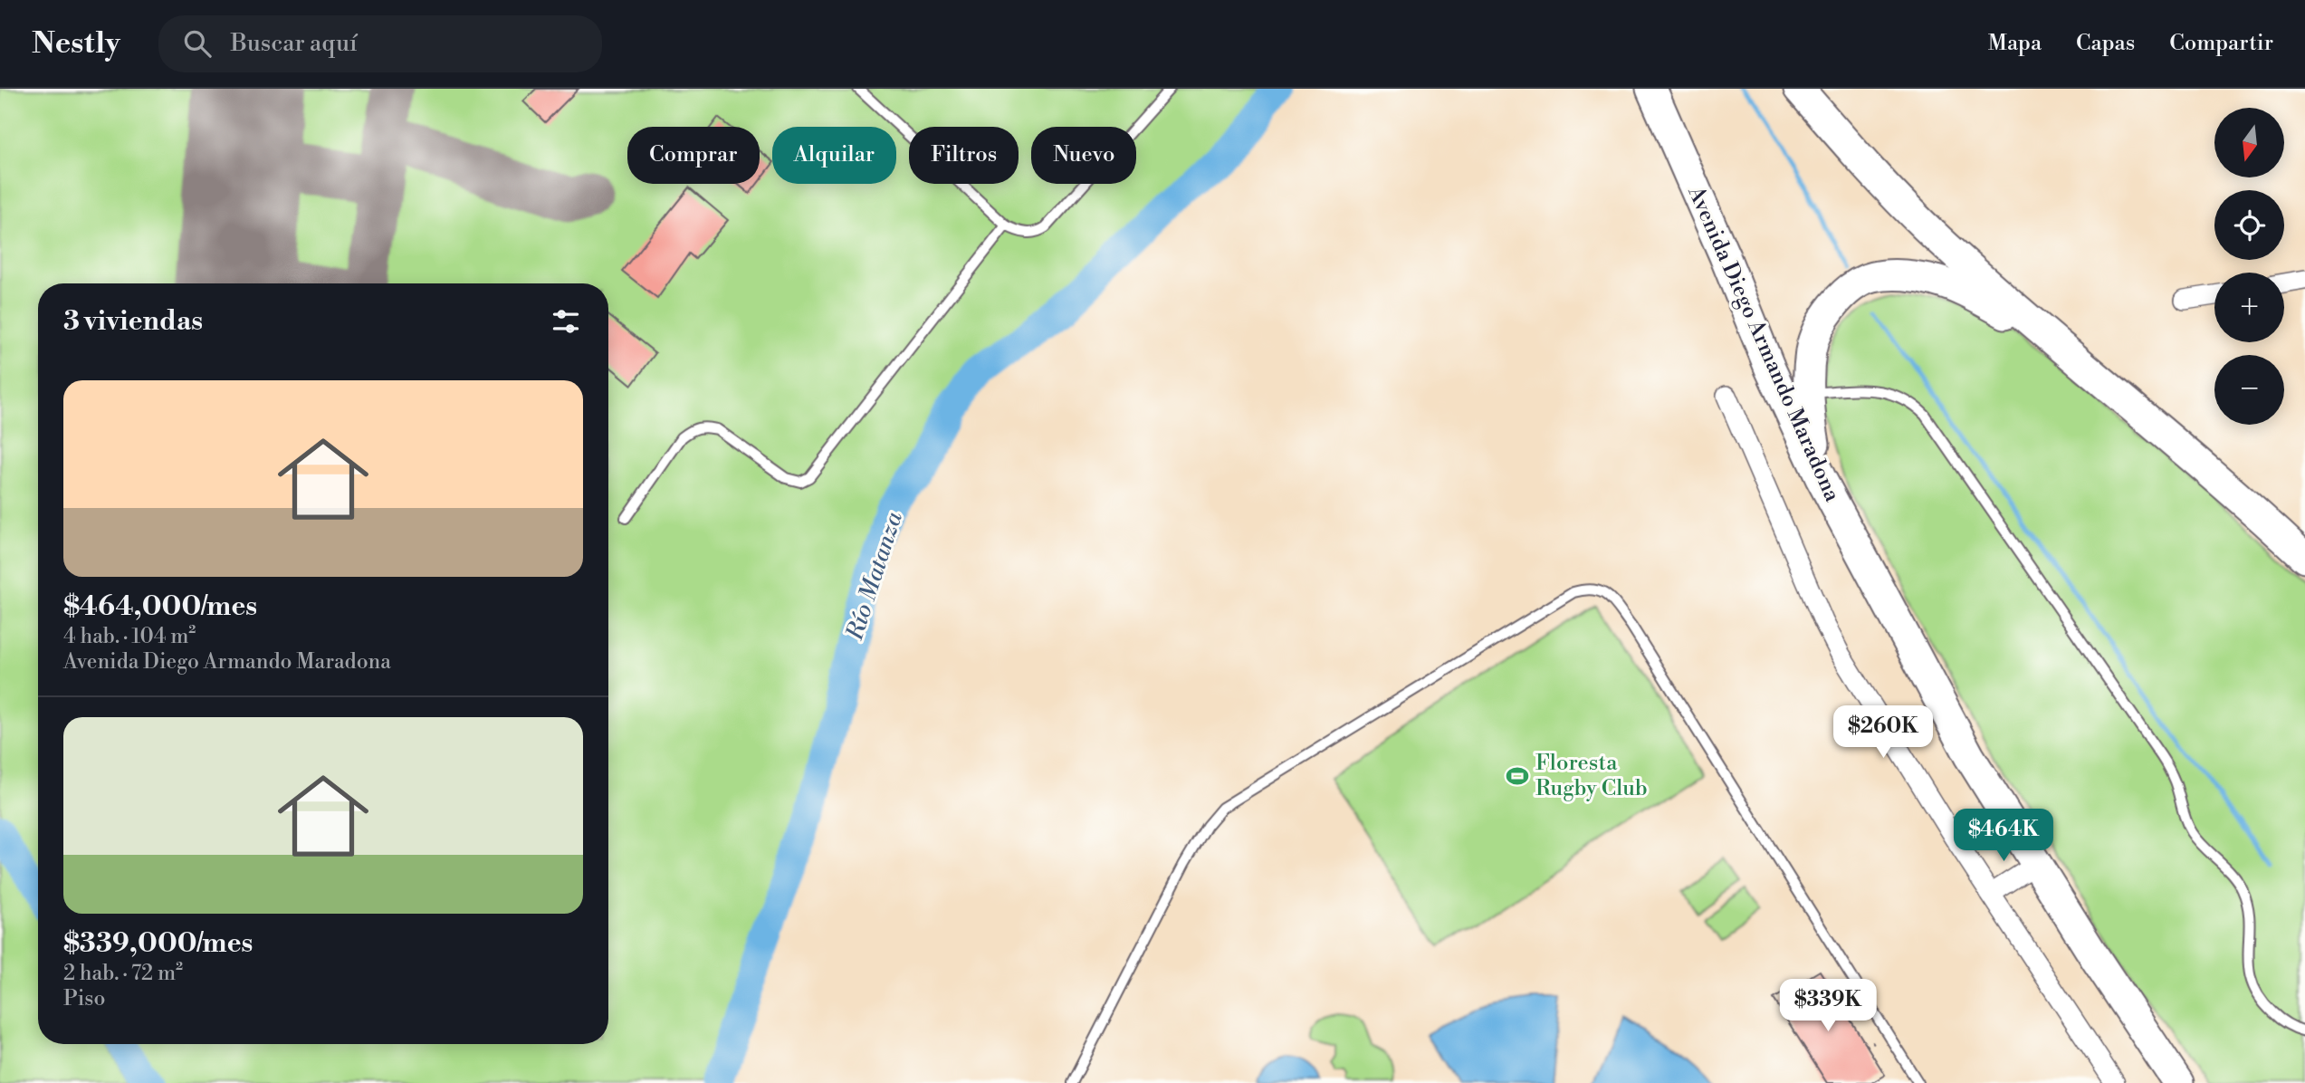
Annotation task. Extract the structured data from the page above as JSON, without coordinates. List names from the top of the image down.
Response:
{
  "streets": {
    "main road": ["Avenida Diego Armando Maradona"]
  },
  "water": ["Río Matanza"],
  "places": {
    "sports": ["Floresta Rugby Club"]
  },
  "north": "bottom",
  "page": {
    "header": "Nestly",
    "search": "Buscar aquí",
    "nav": ["Mapa", "Capas", "Compartir"],
    "map_buttons": ["+", "−"],
    "chip": [
      "Comprar",
      "Alquilar",
      "Filtros",
      "Nuevo"
    ],
    "heading": "3 viviendas",
    "list": [
      {
        "name": "$464,000/mes",
        "note": "4 hab. · 104 m² · Avenida Diego Armando Maradona"
      },
      {
        "name": "$339,000/mes",
        "note": "2 hab. · 72 m² · Piso"
      }
    ],
    "price": ["$260K", "$464K", "$339K"]
  }
}
